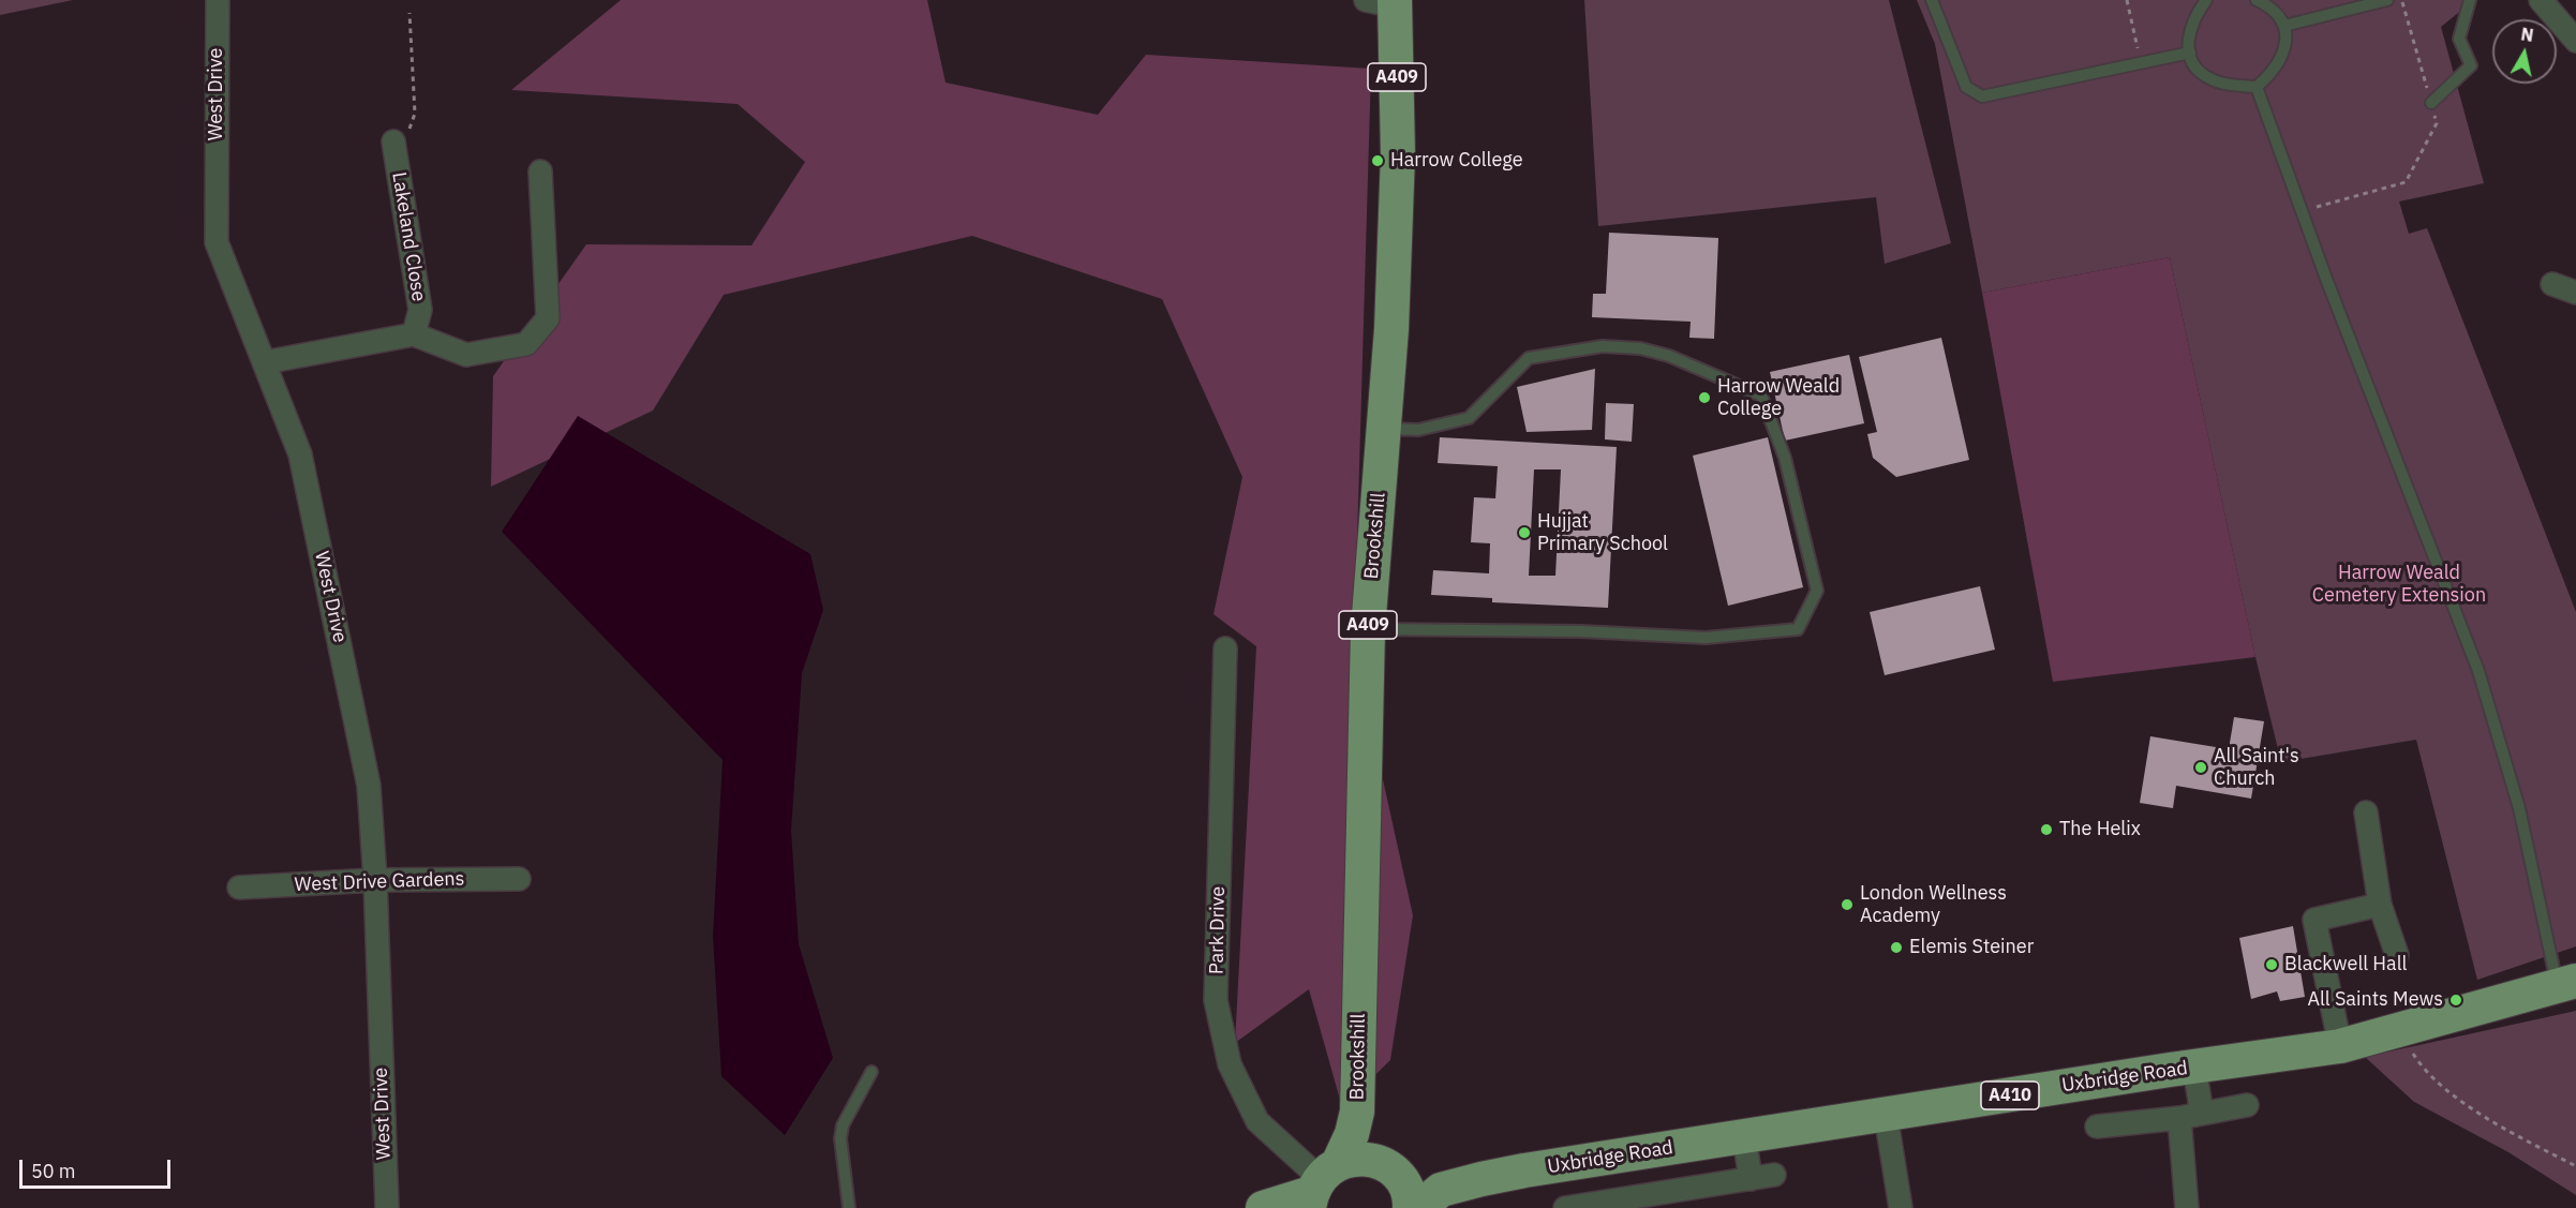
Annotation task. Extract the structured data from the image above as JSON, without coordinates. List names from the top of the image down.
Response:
{
  "streets": {
    "main road": [
      "A409",
      "Brookshill",
      "Uxbridge Road",
      "A410"
    ],
    "street": [
      "West Drive",
      "Lakeland Close",
      "West Drive Gardens",
      "Park Drive"
    ]
  },
  "crossings": [
    ["West Drive", "West Drive Gardens"],
    ["Brookshill", "Park Drive"]
  ],
  "parks": ["Harrow Weald Cemetery Extension"],
  "places": [
    "Harrow College",
    "Harrow Weald College",
    "Hujjat Primary School",
    "All Saint's Church",
    "The Helix",
    "London Wellness Academy",
    "Elemis Steiner",
    "Blackwell Hall",
    "All Saints Mews"
  ],
  "scale_bar": "50 m",
  "north": "top"
}
